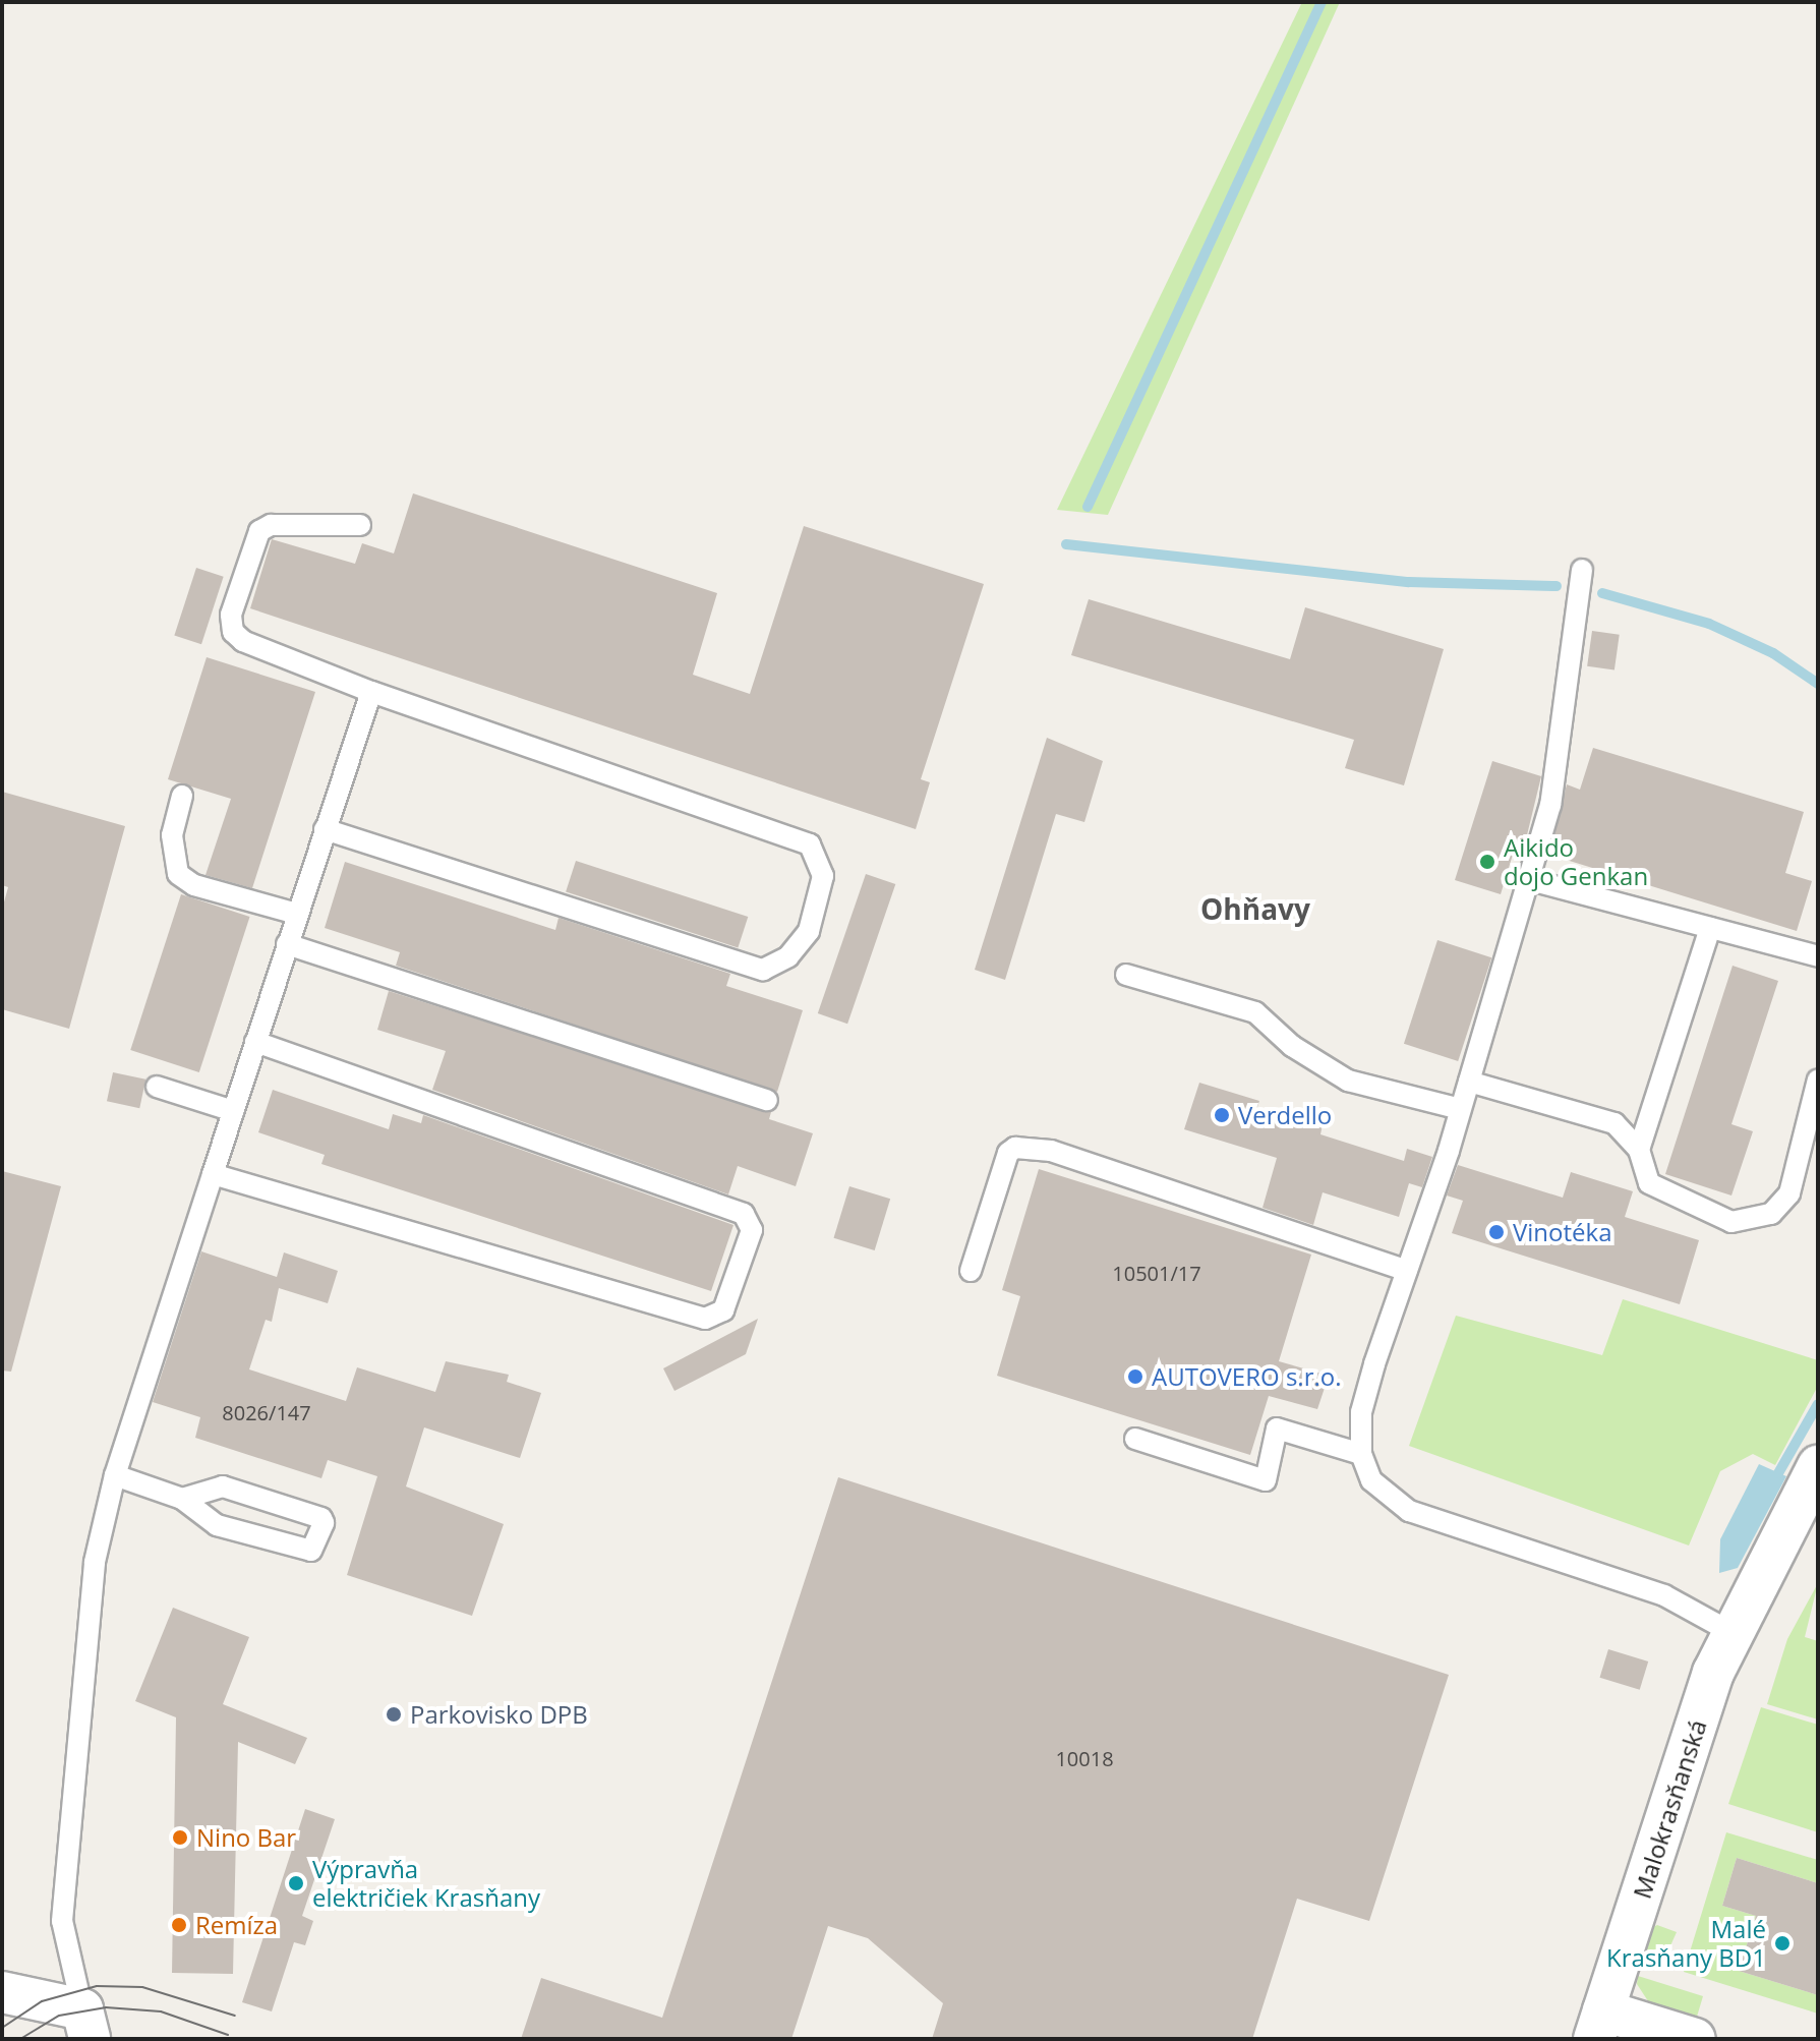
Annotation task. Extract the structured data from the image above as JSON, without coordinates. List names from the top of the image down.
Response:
{
  "streets": {
    "street": ["Malokrasňanská"]
  },
  "districts": ["Ohňavy"],
  "places": [
    "Aikido dojo Genkan",
    "Verdello",
    "Vinotéka",
    "AUTOVERO s.r.o.",
    "Parkovisko DPB",
    "Nino Bar",
    "Výpravňa električiek Krasňany",
    "Remíza",
    "Malé Krasňany BD1"
  ],
  "house_numbers": ["10501/17", "8026/147", "10018"]
}
